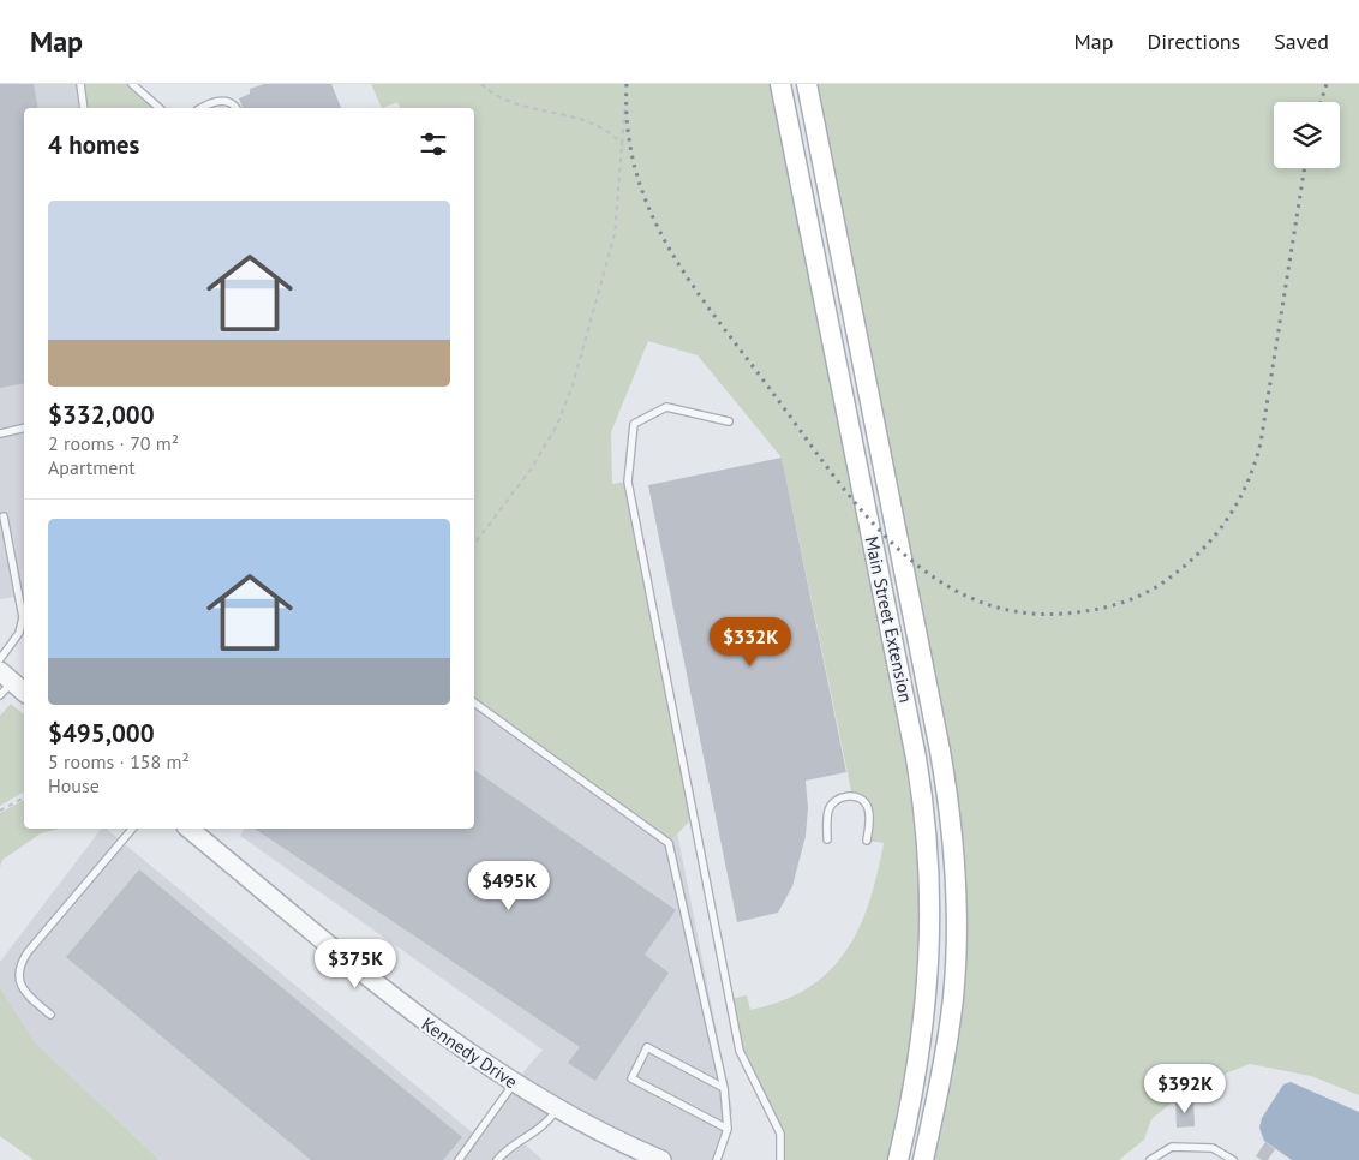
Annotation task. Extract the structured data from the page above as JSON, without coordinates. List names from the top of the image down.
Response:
{
  "streets": {
    "main road": ["Main Street Extension"],
    "street": ["Kennedy Drive"]
  },
  "page": {
    "header": "Map",
    "nav": ["Map", "Directions", "Saved"],
    "heading": "4 homes",
    "list": [
      {
        "name": "$332,000",
        "note": "2 rooms · 70 m² · Apartment"
      },
      {
        "name": "$495,000",
        "note": "5 rooms · 158 m² · House"
      }
    ],
    "price": [
      "$332K",
      "$495K",
      "$375K",
      "$392K"
    ]
  }
}
